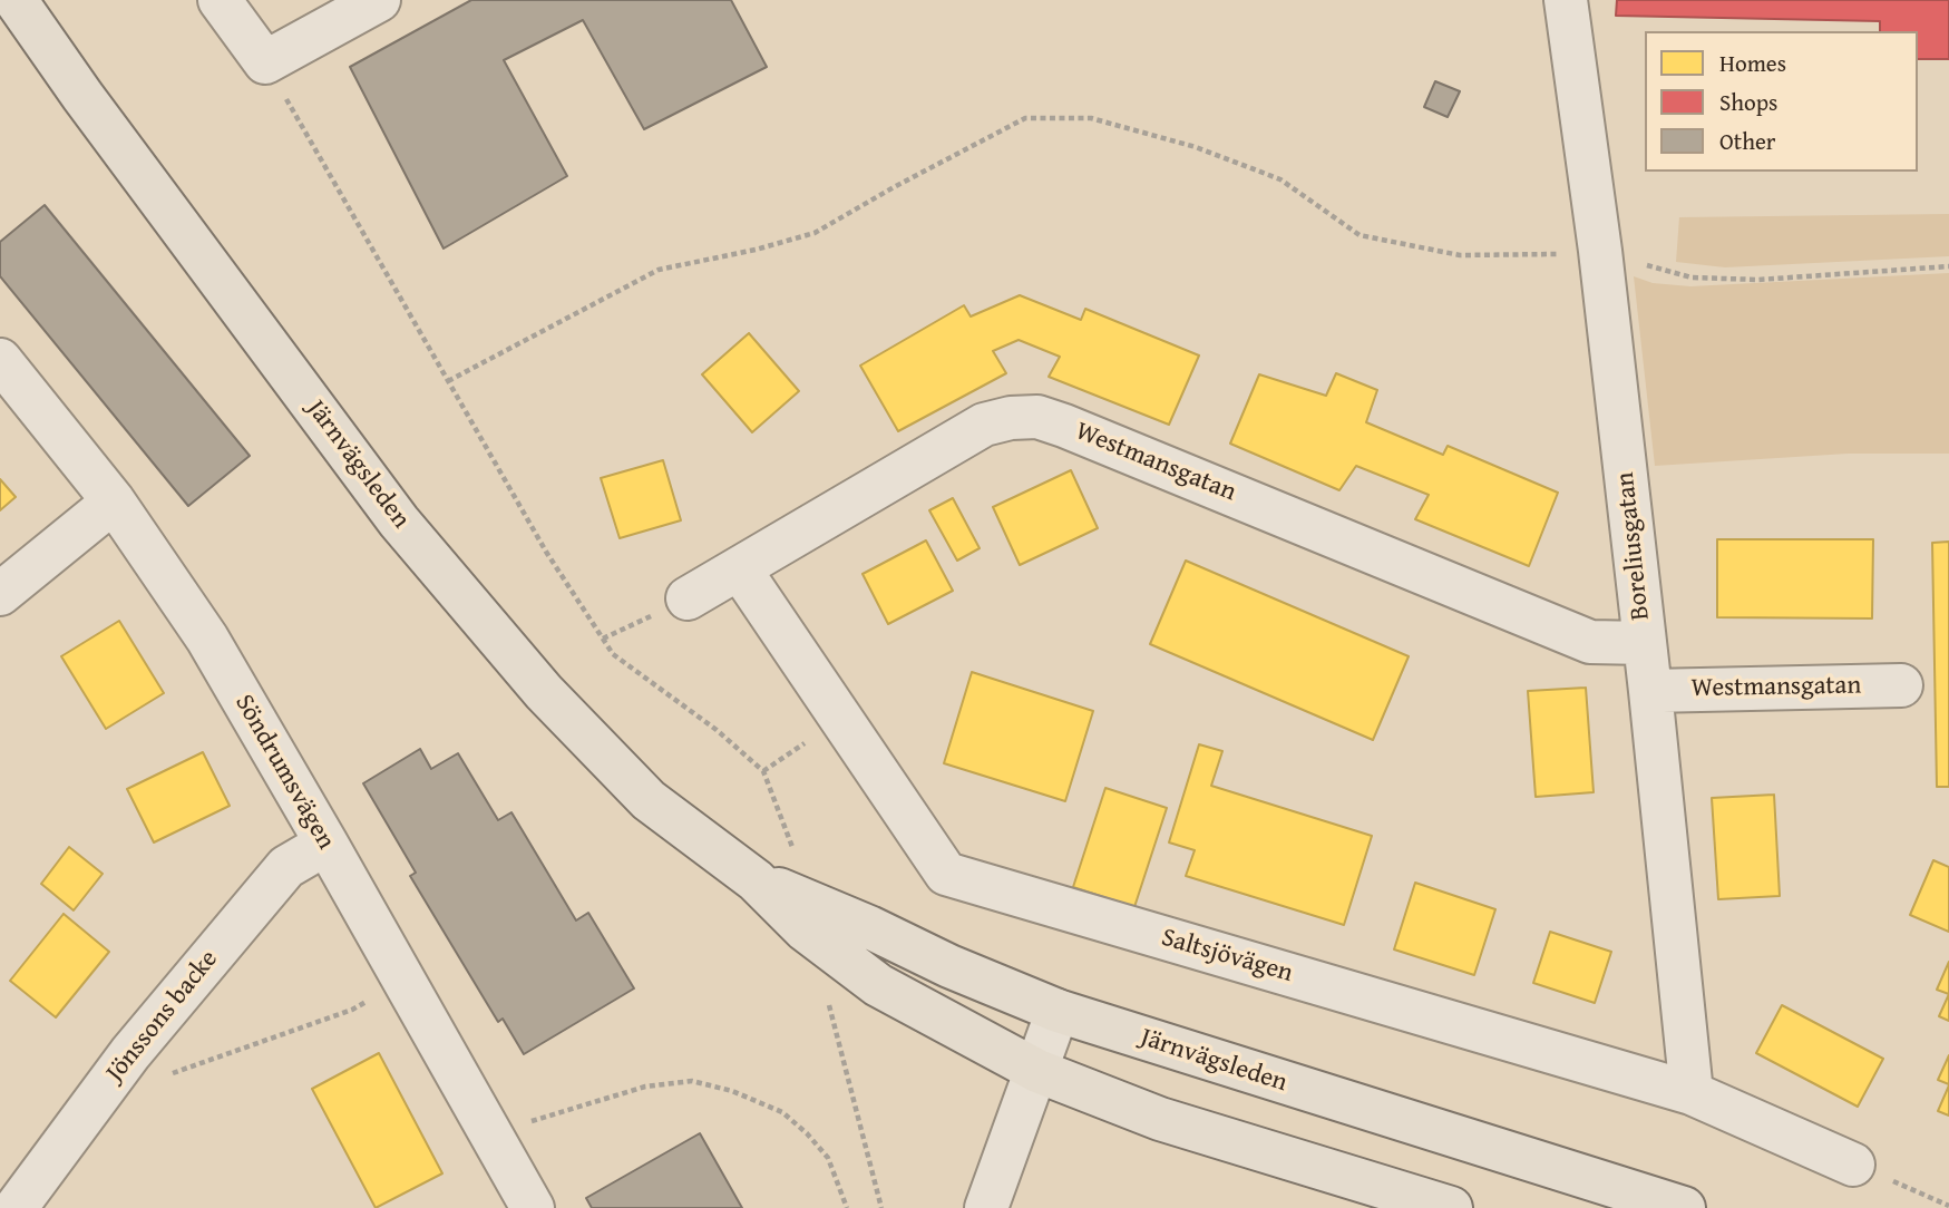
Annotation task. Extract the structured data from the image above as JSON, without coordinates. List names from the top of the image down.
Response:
{
  "streets": {
    "main road": ["Järnvägsleden"],
    "street": [
      "Westmansgatan",
      "Boreliusgatan",
      "Söndrumsvägen",
      "Saltsjövägen",
      "Jönssons backe"
    ]
  },
  "crossings": [
    ["Westmansgatan", "Boreliusgatan"],
    ["Westmansgatan", "Saltsjövägen"],
    ["Boreliusgatan", "Saltsjövägen"],
    ["Söndrumsvägen", "Jönssons backe"]
  ],
  "legend": ["Homes", "Shops", "Other"]
}
